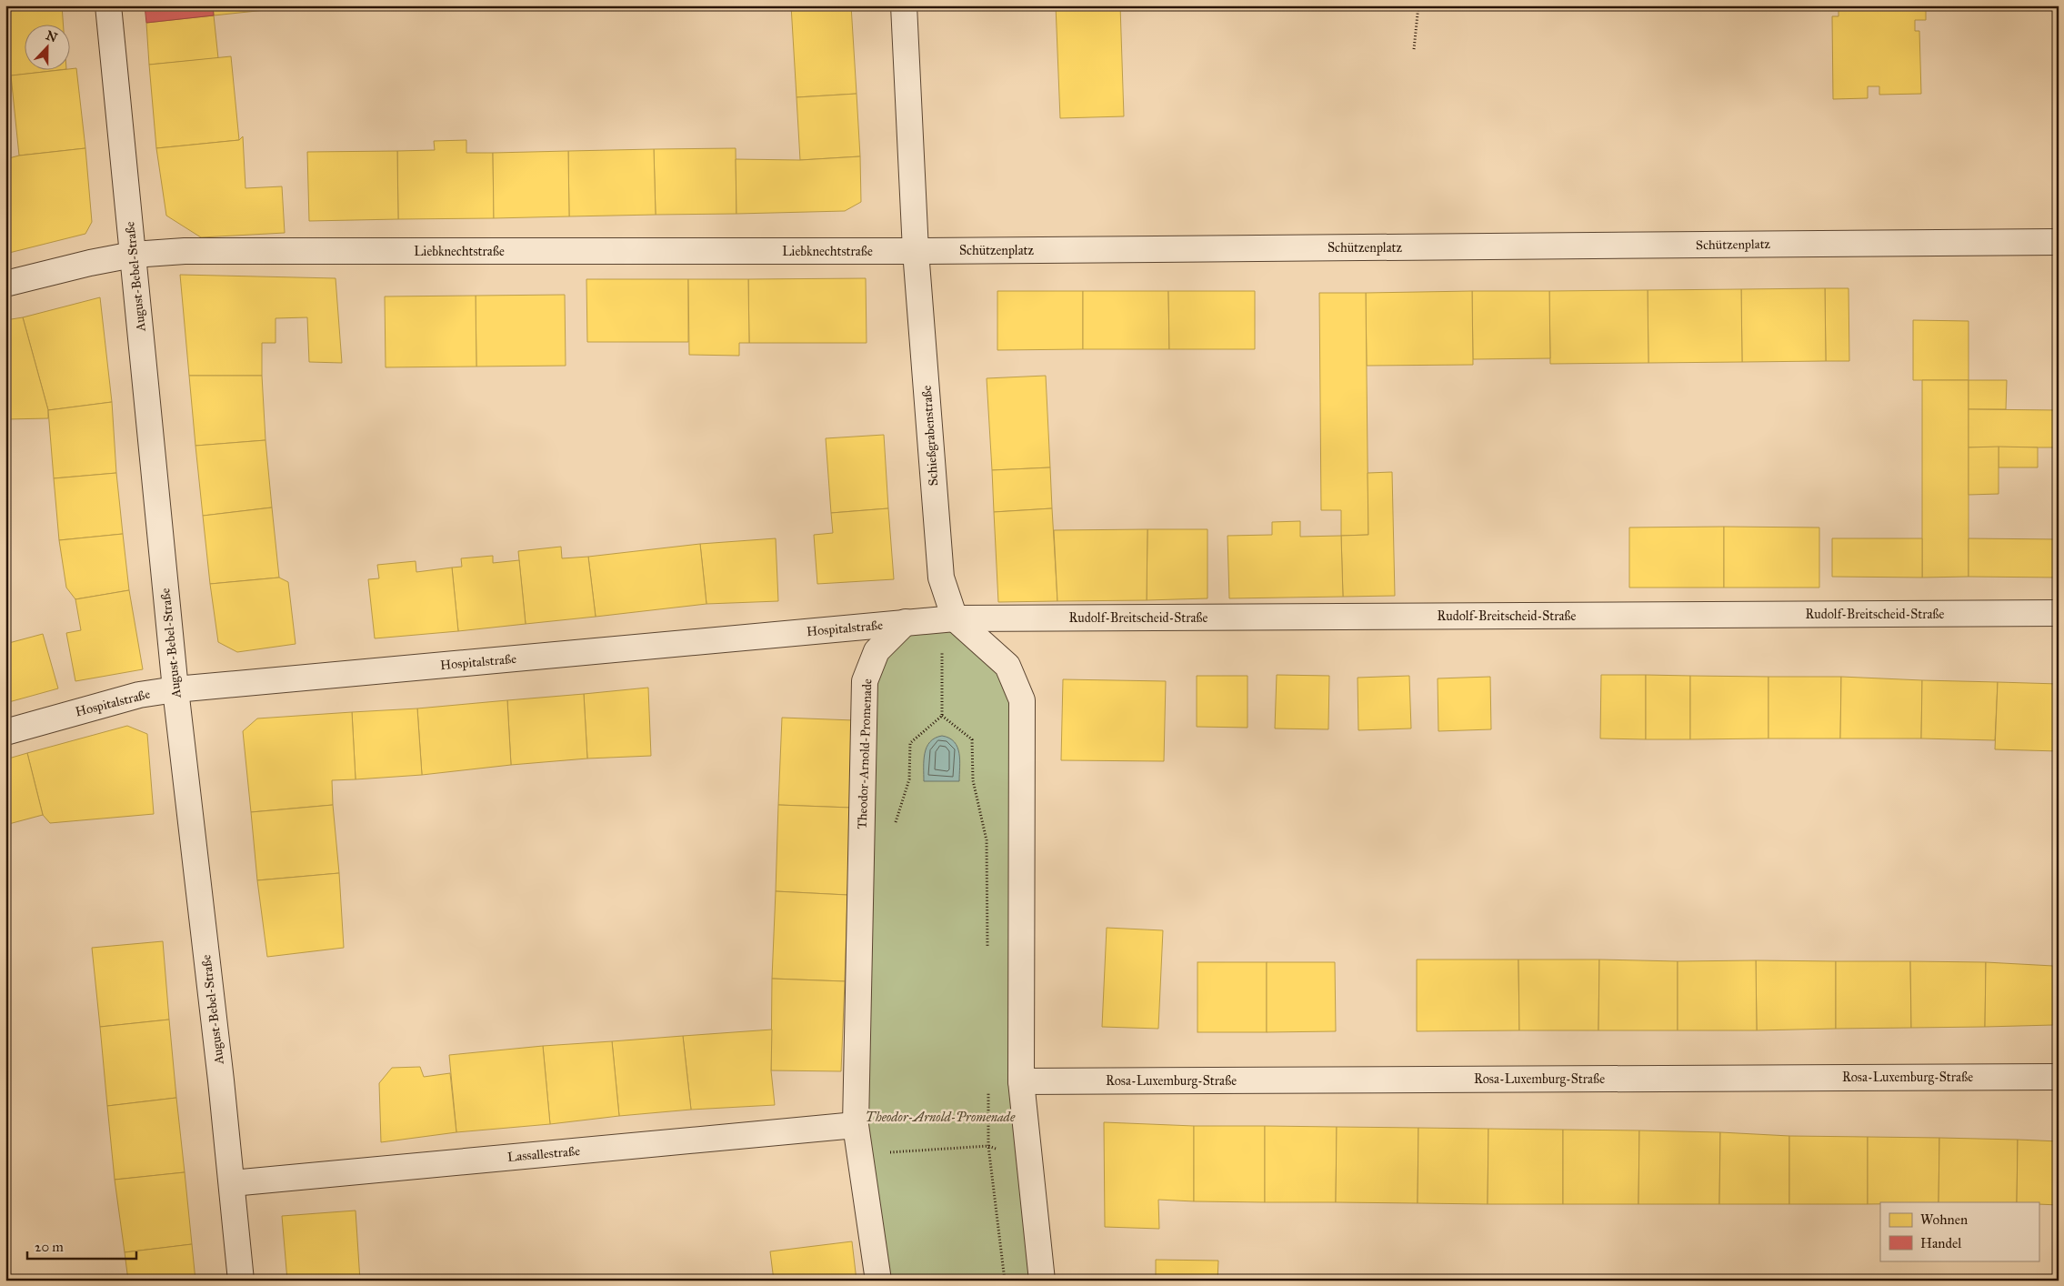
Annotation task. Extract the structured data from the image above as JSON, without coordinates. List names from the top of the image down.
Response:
{
  "streets": {
    "street": [
      "Schützenplatz",
      "Liebknechtstraße",
      "August-Bebel-Straße",
      "Schießgrabenstraße",
      "Rudolf-Breitscheid-Straße",
      "Hospitalstraße",
      "Theodor-Arnold-Promenade",
      "Rosa-Luxemburg-Straße",
      "Lassallestraße"
    ]
  },
  "crossings": [
    ["Schützenplatz", "Liebknechtstraße"],
    ["Schützenplatz", "Schießgrabenstraße"],
    ["Liebknechtstraße", "August-Bebel-Straße"],
    ["Liebknechtstraße", "Schießgrabenstraße"],
    ["August-Bebel-Straße", "Hospitalstraße"],
    ["August-Bebel-Straße", "Lassallestraße"],
    ["Schießgrabenstraße", "Rudolf-Breitscheid-Straße"],
    ["Schießgrabenstraße", "Hospitalstraße"],
    ["Rudolf-Breitscheid-Straße", "Hospitalstraße"],
    ["Hospitalstraße", "Theodor-Arnold-Promenade"],
    ["Theodor-Arnold-Promenade", "Lassallestraße"]
  ],
  "parks": ["Theodor-Arnold-Promenade"],
  "legend": ["Wohnen", "Handel"],
  "scale_bar": "20 m",
  "north": "top"
}
